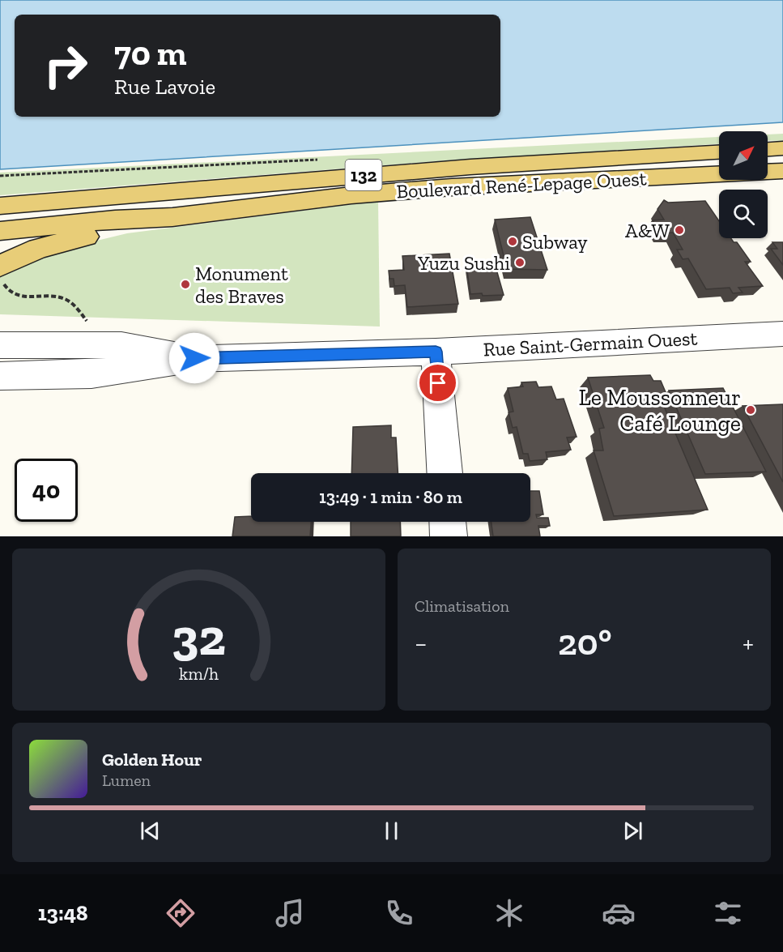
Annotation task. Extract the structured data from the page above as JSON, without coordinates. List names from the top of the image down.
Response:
{
  "streets": {
    "main road": ["132", "Boulevard René-Lepage Ouest"],
    "street": ["Rue Saint-Germain Ouest"]
  },
  "places": [
    "A&W",
    "Subway",
    "Yuzu Sushi",
    "Monument des Braves",
    "Le Moussonneur Café Lounge"
  ],
  "north": "top right",
  "page": {
    "turn": ["70 m", "Rue Lavoie"],
    "limit": "40",
    "trip": "13:49 · 1 min · 80 m",
    "tile": "Climatisation",
    "heat": ["−", "20°", "+"],
    "song": ["Golden Hour", "Lumen"],
    "tabs": "13:48",
    "gauge": ["32", "km/h"]
  }
}
